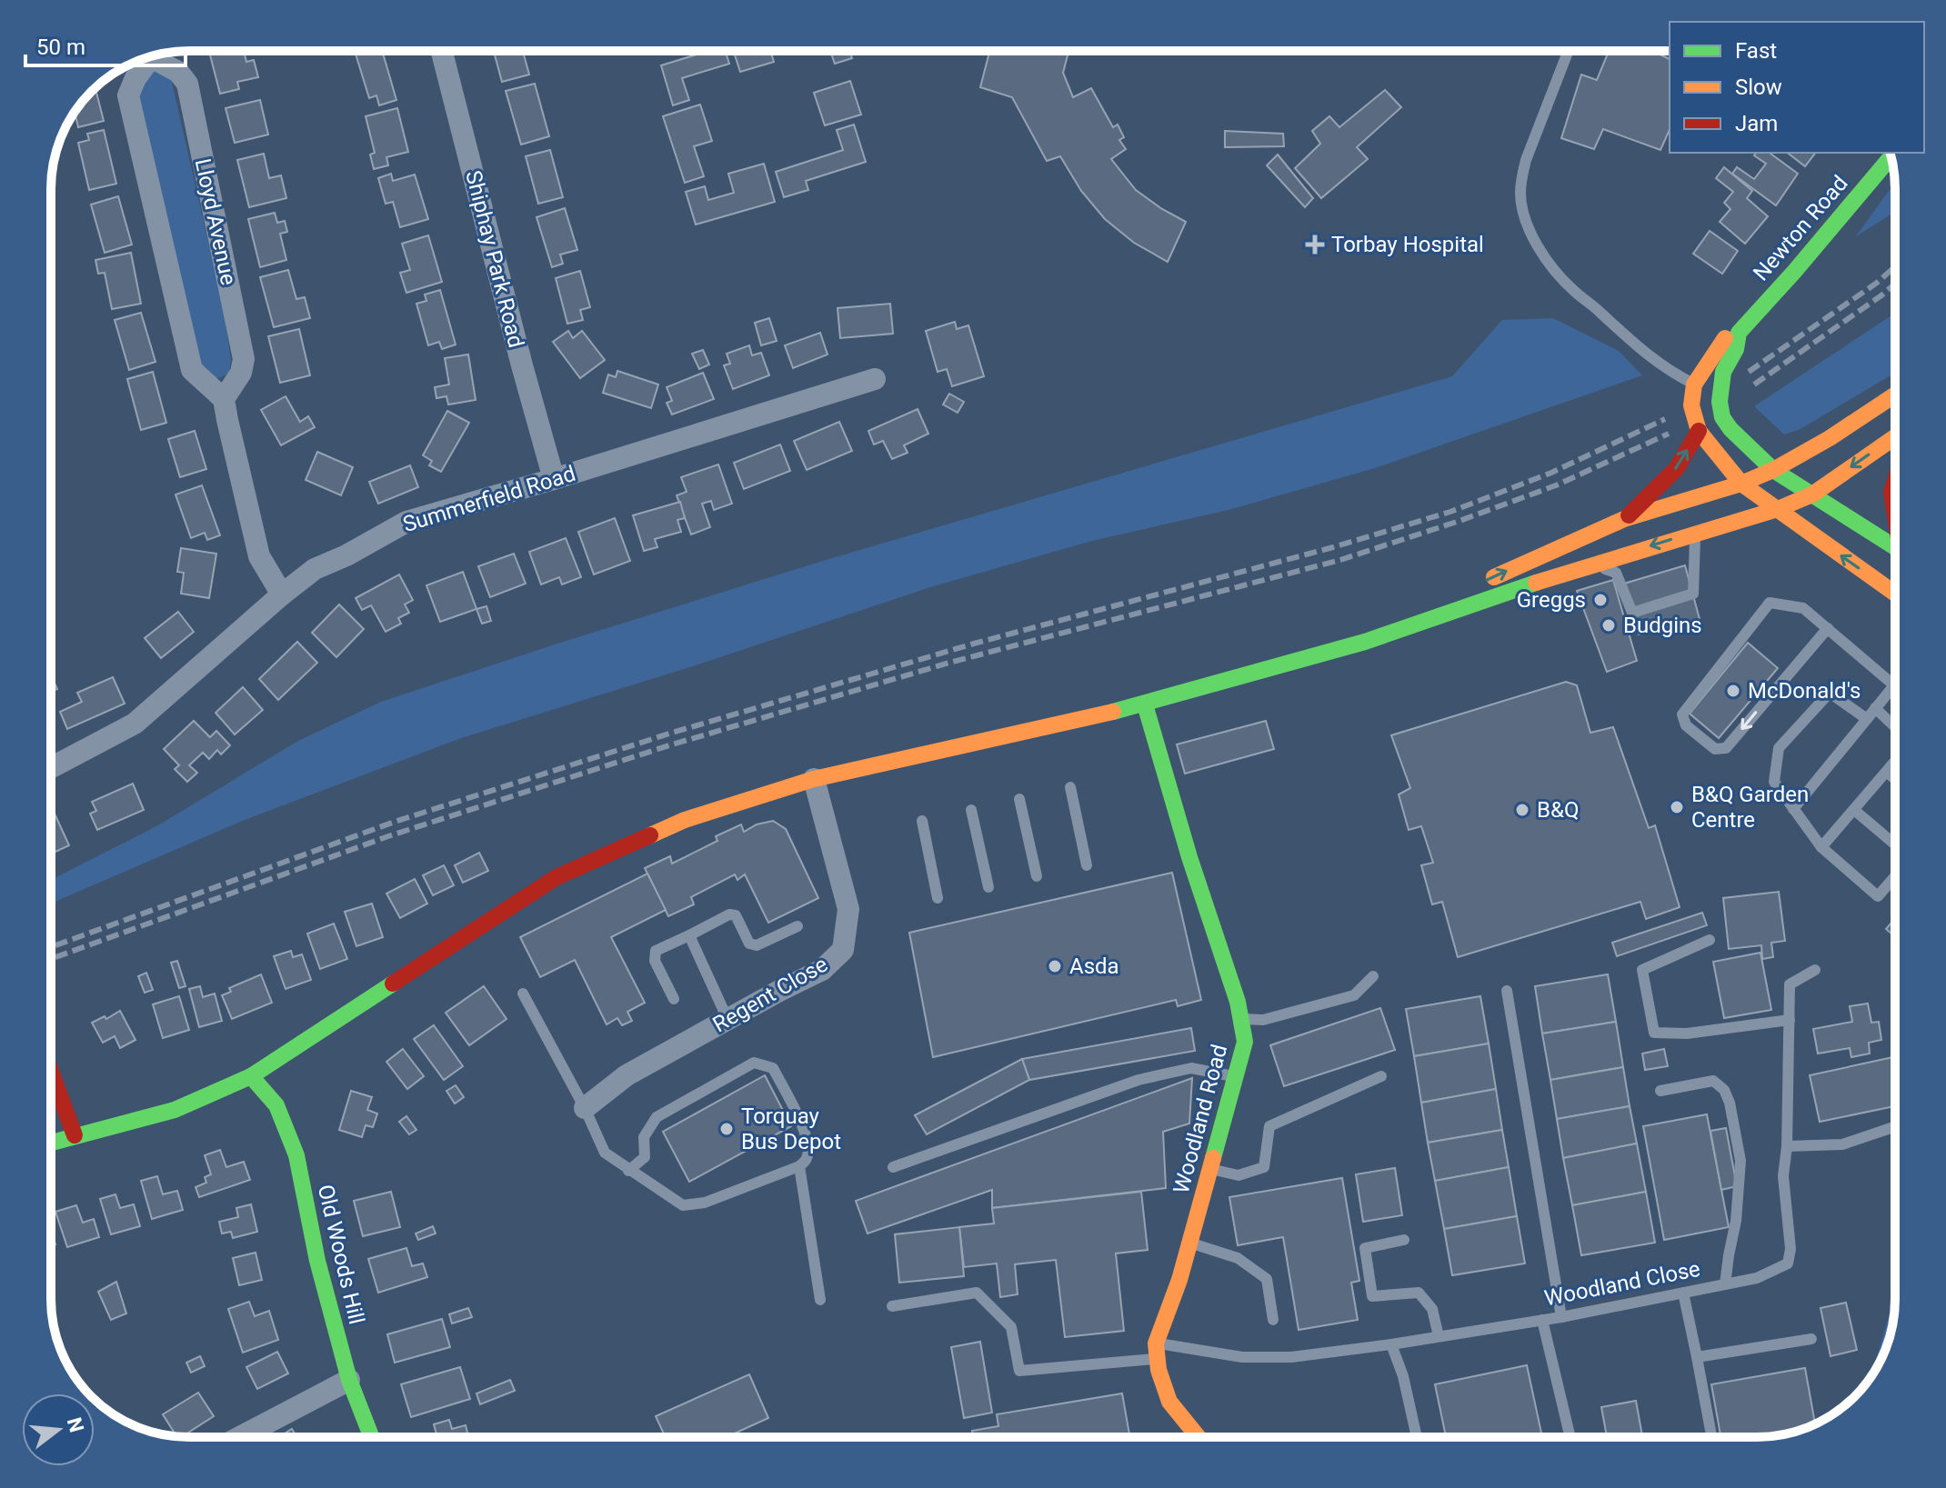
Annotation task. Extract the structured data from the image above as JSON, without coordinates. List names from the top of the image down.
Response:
{
  "streets": {
    "main road": ["Newton Road", "Woodland Road", "Old Woods Hill"],
    "street": [
      "Lloyd Avenue",
      "Shiphay Park Road",
      "Summerfield Road",
      "Regent Close"
    ],
    "lane": ["Woodland Close"]
  },
  "crossings": [
    ["Shiphay Park Road", "Summerfield Road"],
    ["Woodland Road", "Woodland Close"]
  ],
  "places": {
    "health": ["Torbay Hospital"],
    "other": [
      "Greggs",
      "Budgins",
      "McDonald's",
      "B&Q Garden Centre",
      "B&Q",
      "Asda",
      "Torquay Bus Depot"
    ]
  },
  "legend": ["Fast", "Slow", "Jam"],
  "scale_bar": "50 m",
  "north": "right"
}
